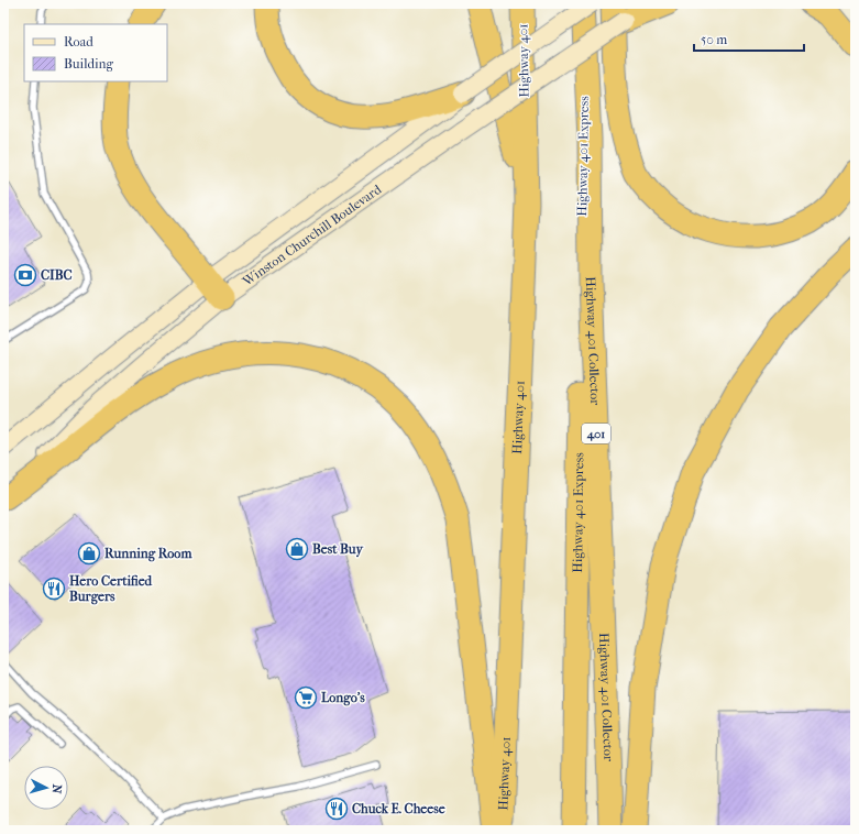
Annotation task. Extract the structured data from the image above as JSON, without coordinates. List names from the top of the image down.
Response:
{
  "streets": {
    "highway": [
      "Highway 401",
      "Highway 401 Express",
      "Highway 401 Collector",
      "401"
    ],
    "main road": ["Winston Churchill Boulevard"]
  },
  "crossings": [
    ["Highway 401 Express", "Highway 401 Collector"],
    ["Highway 401 Express", "401"],
    ["Highway 401 Collector", "401"]
  ],
  "places": {
    "bank": ["CIBC"],
    "shop": ["Best Buy", "Running Room"],
    "restaurant": ["Hero Certified Burgers", "Chuck E. Cheese"],
    "supermarket": ["Longo's"]
  },
  "legend": ["Road", "Building"],
  "scale_bar": "50 m",
  "north": "right"
}
